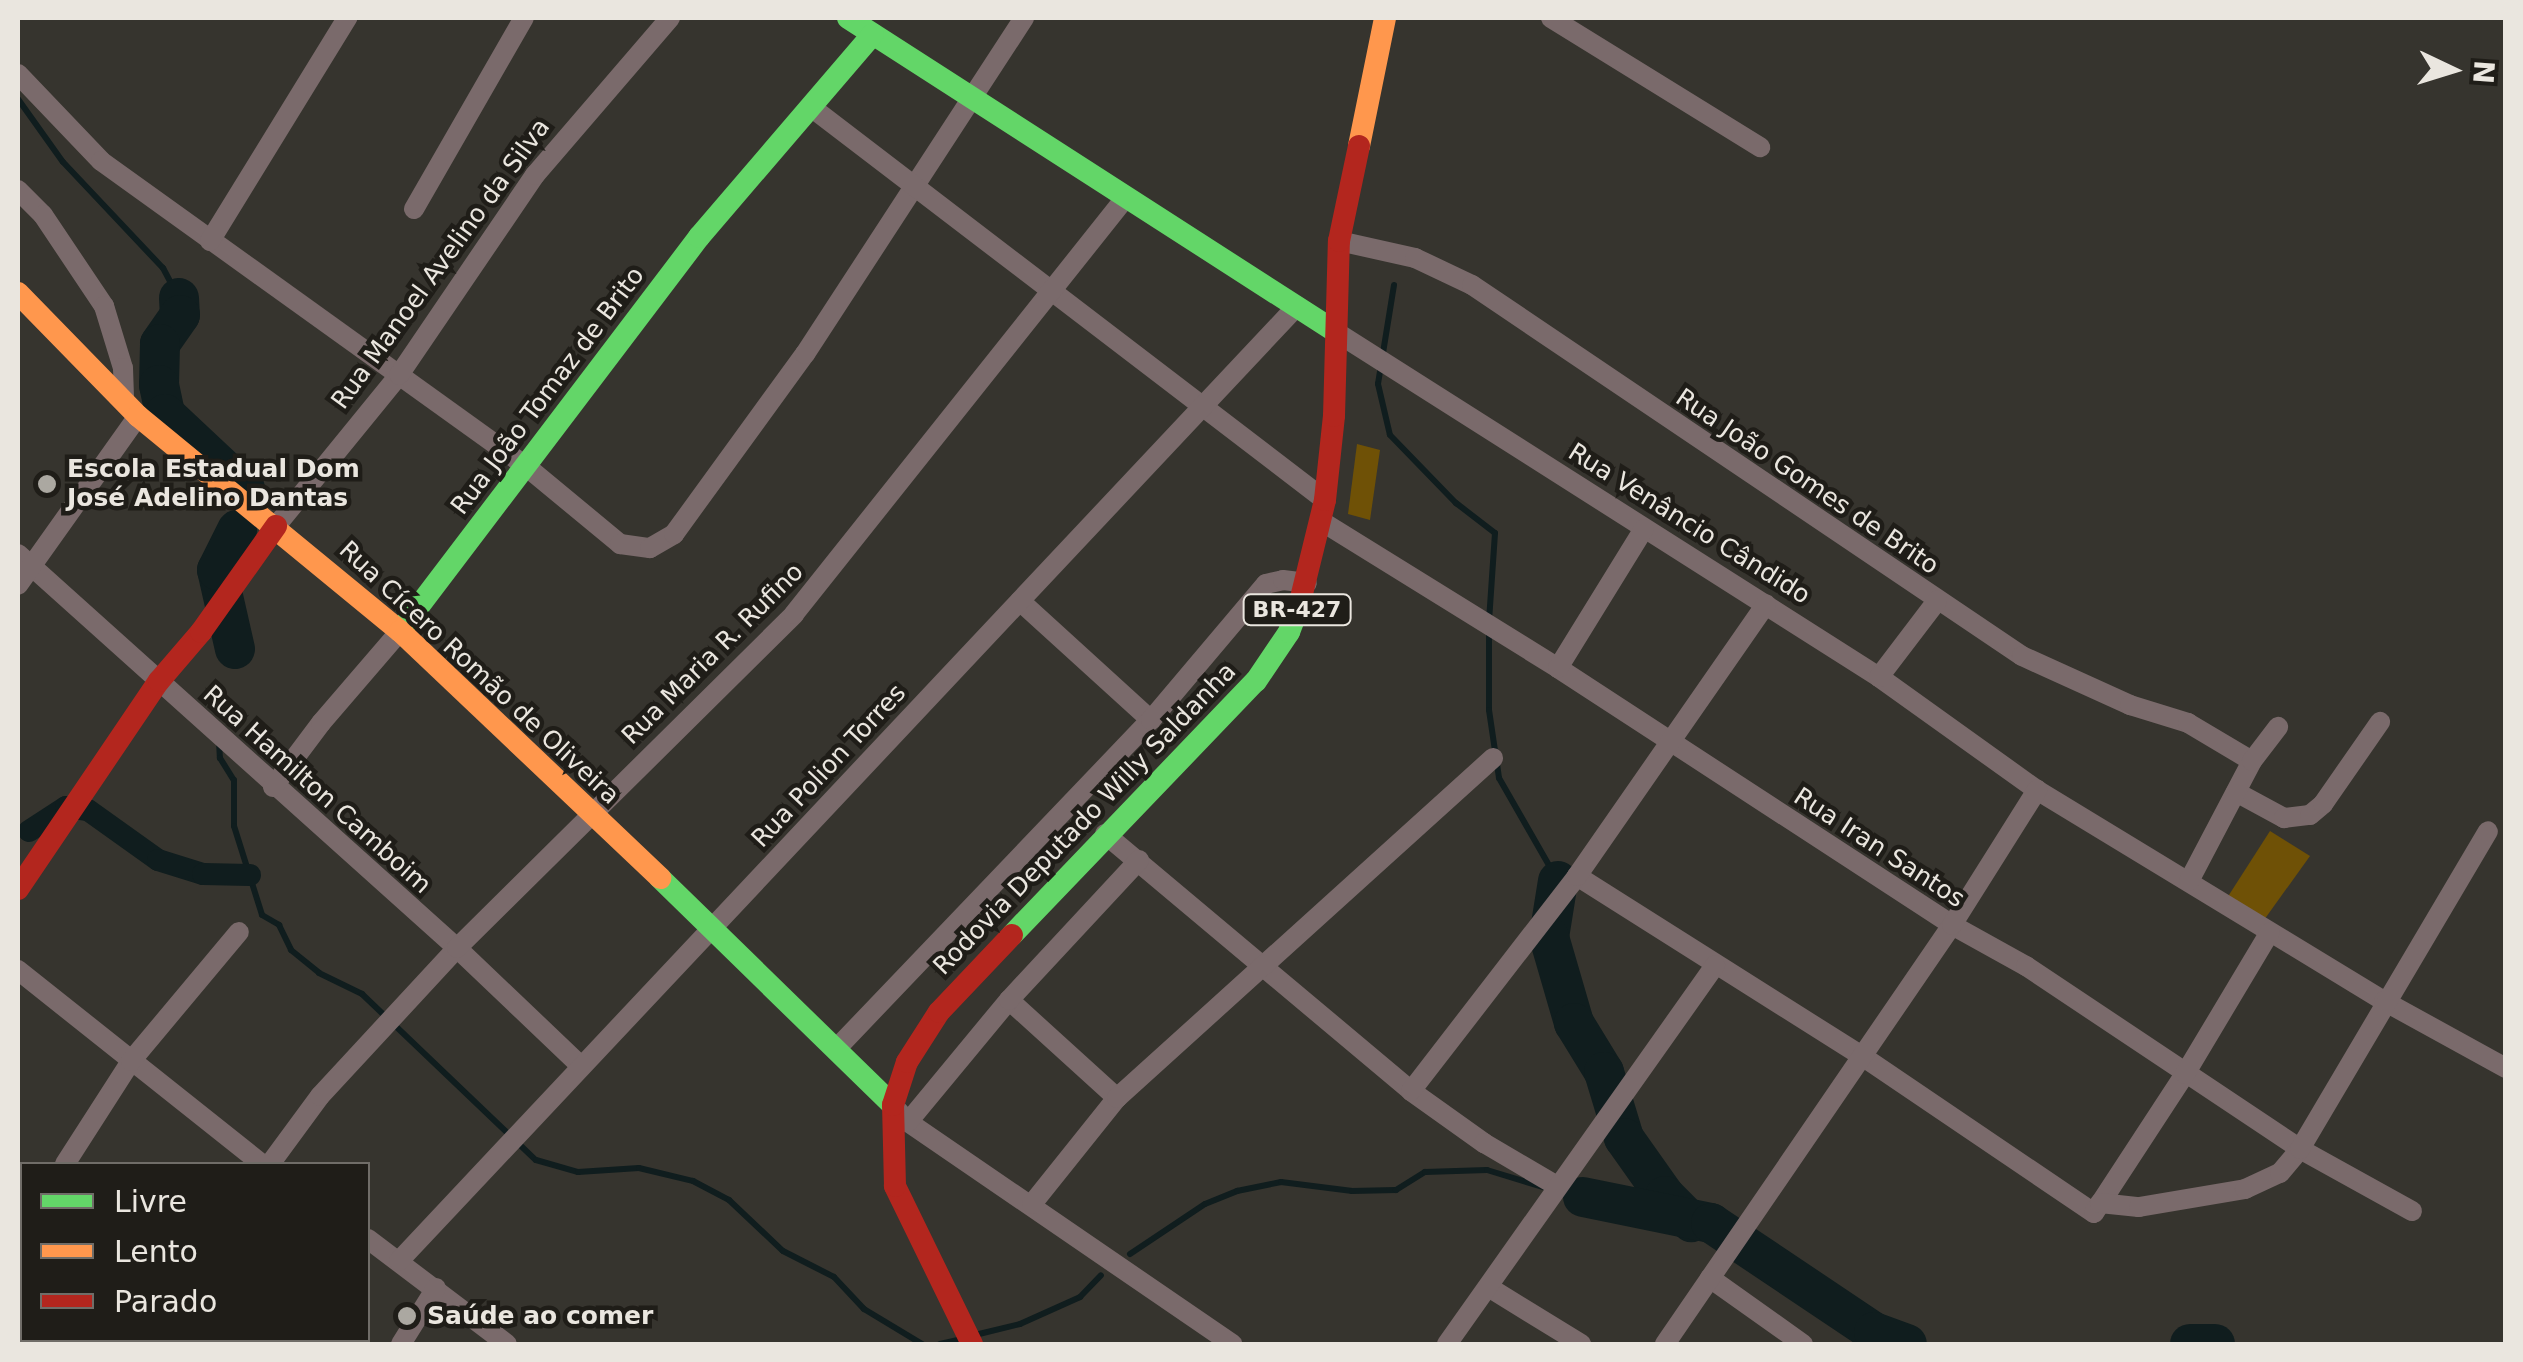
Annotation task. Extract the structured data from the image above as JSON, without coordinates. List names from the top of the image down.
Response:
{
  "streets": {
    "street": [
      "Rua Manoel Avelino da Silva",
      "Rua João Tomaz de Brito",
      "Rua João Gomes de Brito",
      "Rua Venâncio Cândido",
      "BR-427",
      "Rua Maria R. Rufino",
      "Rua Cícero Romão de Oliveira",
      "Rua Polion Torres",
      "Rua Hamilton Camboim",
      "Rodovia Deputado Willy Saldanha",
      "Rua Iran Santos"
    ]
  },
  "crossings": [
    ["Rua Manoel Avelino da Silva", "Rua Cícero Romão de Oliveira"],
    ["Rua Manoel Avelino da Silva", "Rua Hamilton Camboim"],
    ["Rua João Tomaz de Brito", "Rua Venâncio Cândido"],
    ["Rua João Tomaz de Brito", "Rua Cícero Romão de Oliveira"],
    ["Rua João Tomaz de Brito", "Rua Hamilton Camboim"],
    ["Rua João Tomaz de Brito", "Rua Iran Santos"],
    ["Rua João Gomes de Brito", "Rodovia Deputado Willy Saldanha"],
    ["Rua Venâncio Cândido", "Rua Maria R. Rufino"],
    ["Rua Venâncio Cândido", "Rua Polion Torres"],
    ["Rua Venâncio Cândido", "Rodovia Deputado Willy Saldanha"],
    ["Rua Maria R. Rufino", "Rua Cícero Romão de Oliveira"],
    ["Rua Maria R. Rufino", "Rua Hamilton Camboim"],
    ["Rua Maria R. Rufino", "Rua Iran Santos"],
    ["Rua Cícero Romão de Oliveira", "Rua Polion Torres"],
    ["Rua Cícero Romão de Oliveira", "Rodovia Deputado Willy Saldanha"],
    ["Rua Polion Torres", "Rua Hamilton Camboim"],
    ["Rua Polion Torres", "Rua Iran Santos"],
    ["Rodovia Deputado Willy Saldanha", "Rua Iran Santos"]
  ],
  "places": ["Escola Estadual Dom José Adelino Dantas", "Saúde ao comer"],
  "legend": ["Livre", "Lento", "Parado"],
  "north": "right"
}
